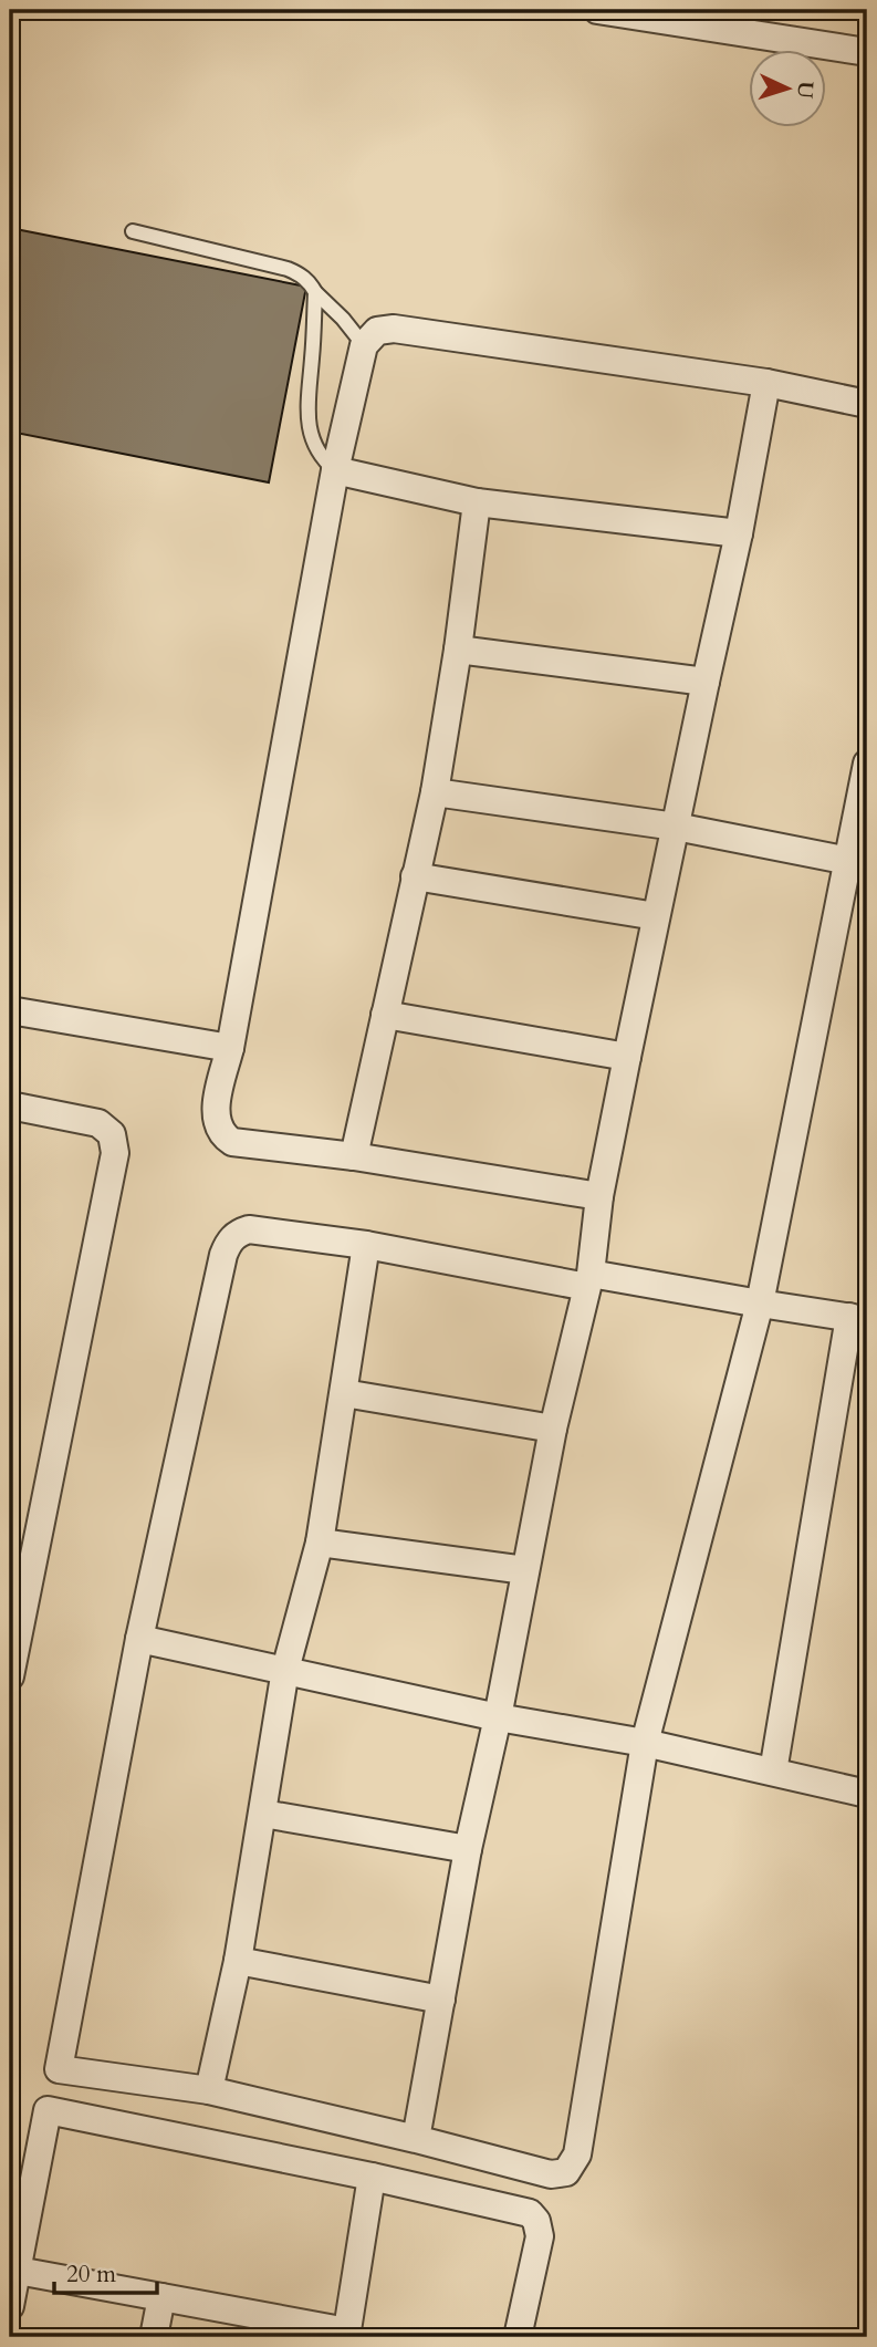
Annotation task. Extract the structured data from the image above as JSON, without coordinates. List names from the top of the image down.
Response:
{
  "scale_bar": "20 m",
  "north": "right"
}
